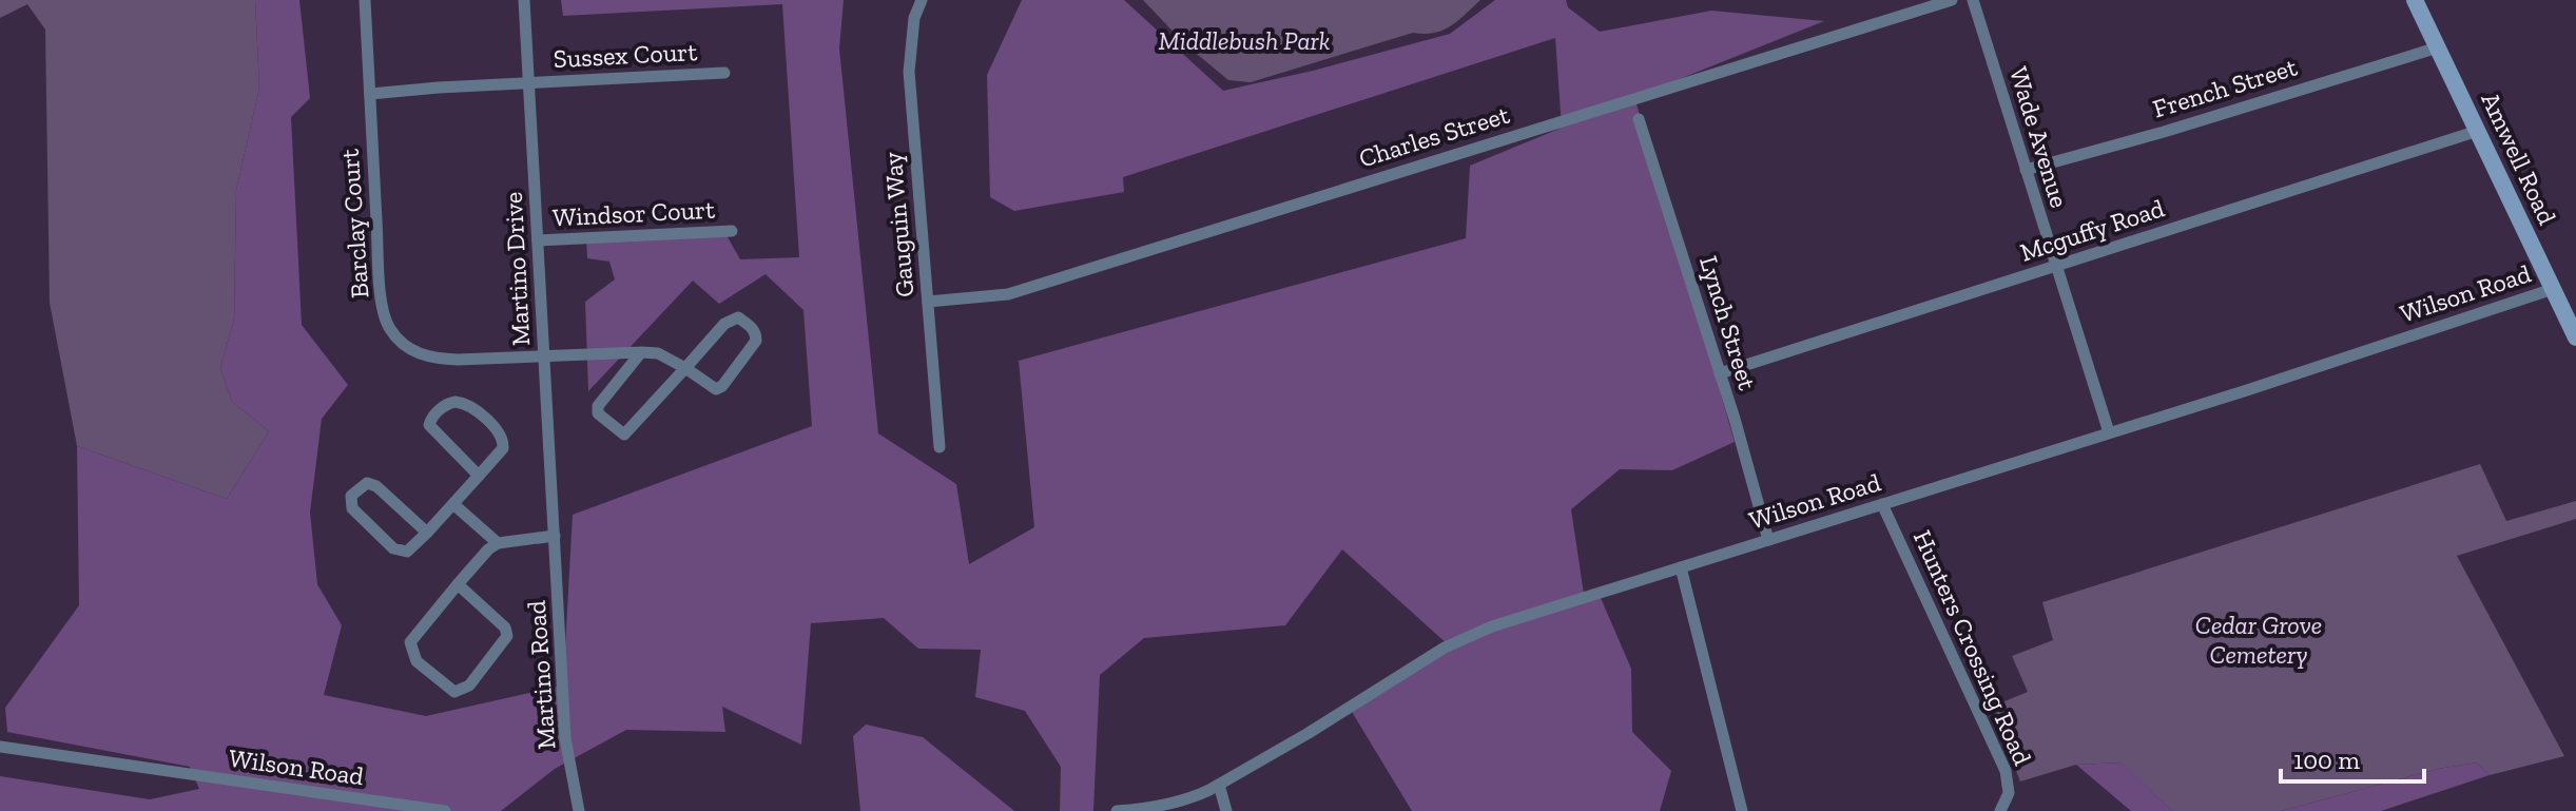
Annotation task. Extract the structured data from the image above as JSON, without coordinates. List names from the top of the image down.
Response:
{
  "streets": {
    "main road": ["Amwell Road"],
    "street": [
      "Sussex Court",
      "French Street",
      "Charles Street",
      "Wade Avenue",
      "Windsor Court",
      "Barclay Court",
      "Gauguin Way",
      "Mcguffy Road",
      "Martino Drive",
      "Wilson Road",
      "Lynch Street",
      "Hunters Crossing Road",
      "Martino Road"
    ]
  },
  "crossings": [
    ["Sussex Court", "Barclay Court"],
    ["Sussex Court", "Martino Drive"],
    ["French Street", "Wade Avenue"],
    ["French Street", "Amwell Road"],
    ["Charles Street", "Gauguin Way"],
    ["Wade Avenue", "Mcguffy Road"],
    ["Wade Avenue", "Wilson Road"],
    ["Amwell Road", "Mcguffy Road"],
    ["Amwell Road", "Wilson Road"],
    ["Windsor Court", "Martino Drive"],
    ["Barclay Court", "Martino Drive"],
    ["Mcguffy Road", "Lynch Street"],
    ["Martino Drive", "Martino Road"],
    ["Wilson Road", "Lynch Street"],
    ["Wilson Road", "Hunters Crossing Road"]
  ],
  "parks": ["Middlebush Park", "Cedar Grove Cemetery"],
  "scale_bar": "100 m"
}
